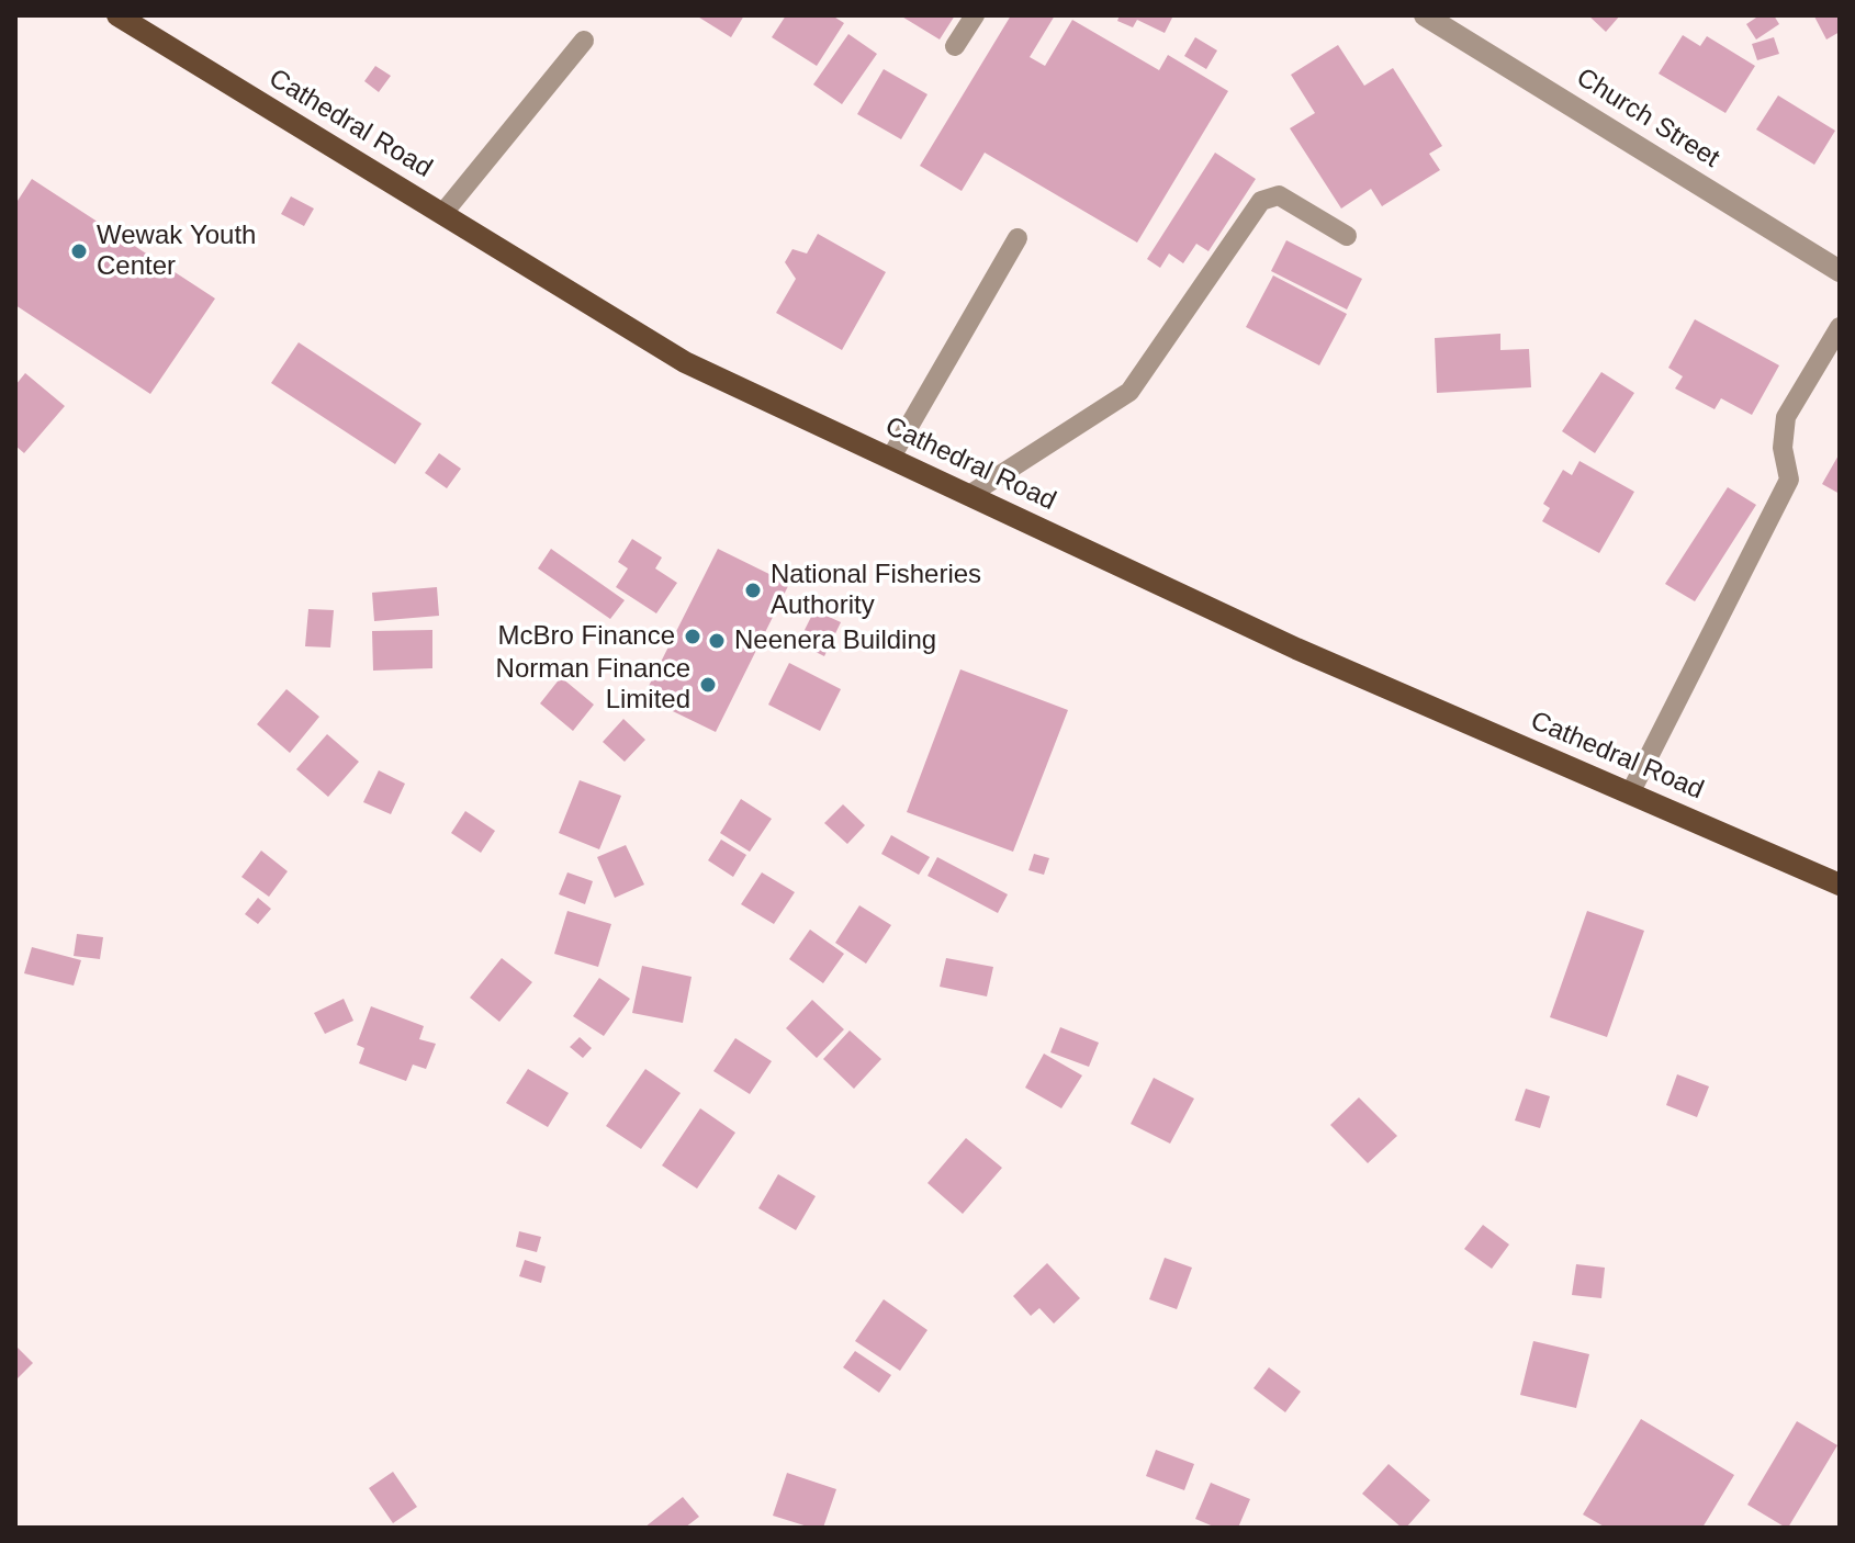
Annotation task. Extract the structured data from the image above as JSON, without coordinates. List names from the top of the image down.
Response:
{
  "streets": {
    "main road": ["Cathedral Road"],
    "street": ["Church Street"]
  },
  "places": [
    "Wewak Youth Center",
    "National Fisheries Authority",
    "McBro Finance",
    "Neenera Building",
    "Norman Finance Limited"
  ]
}
